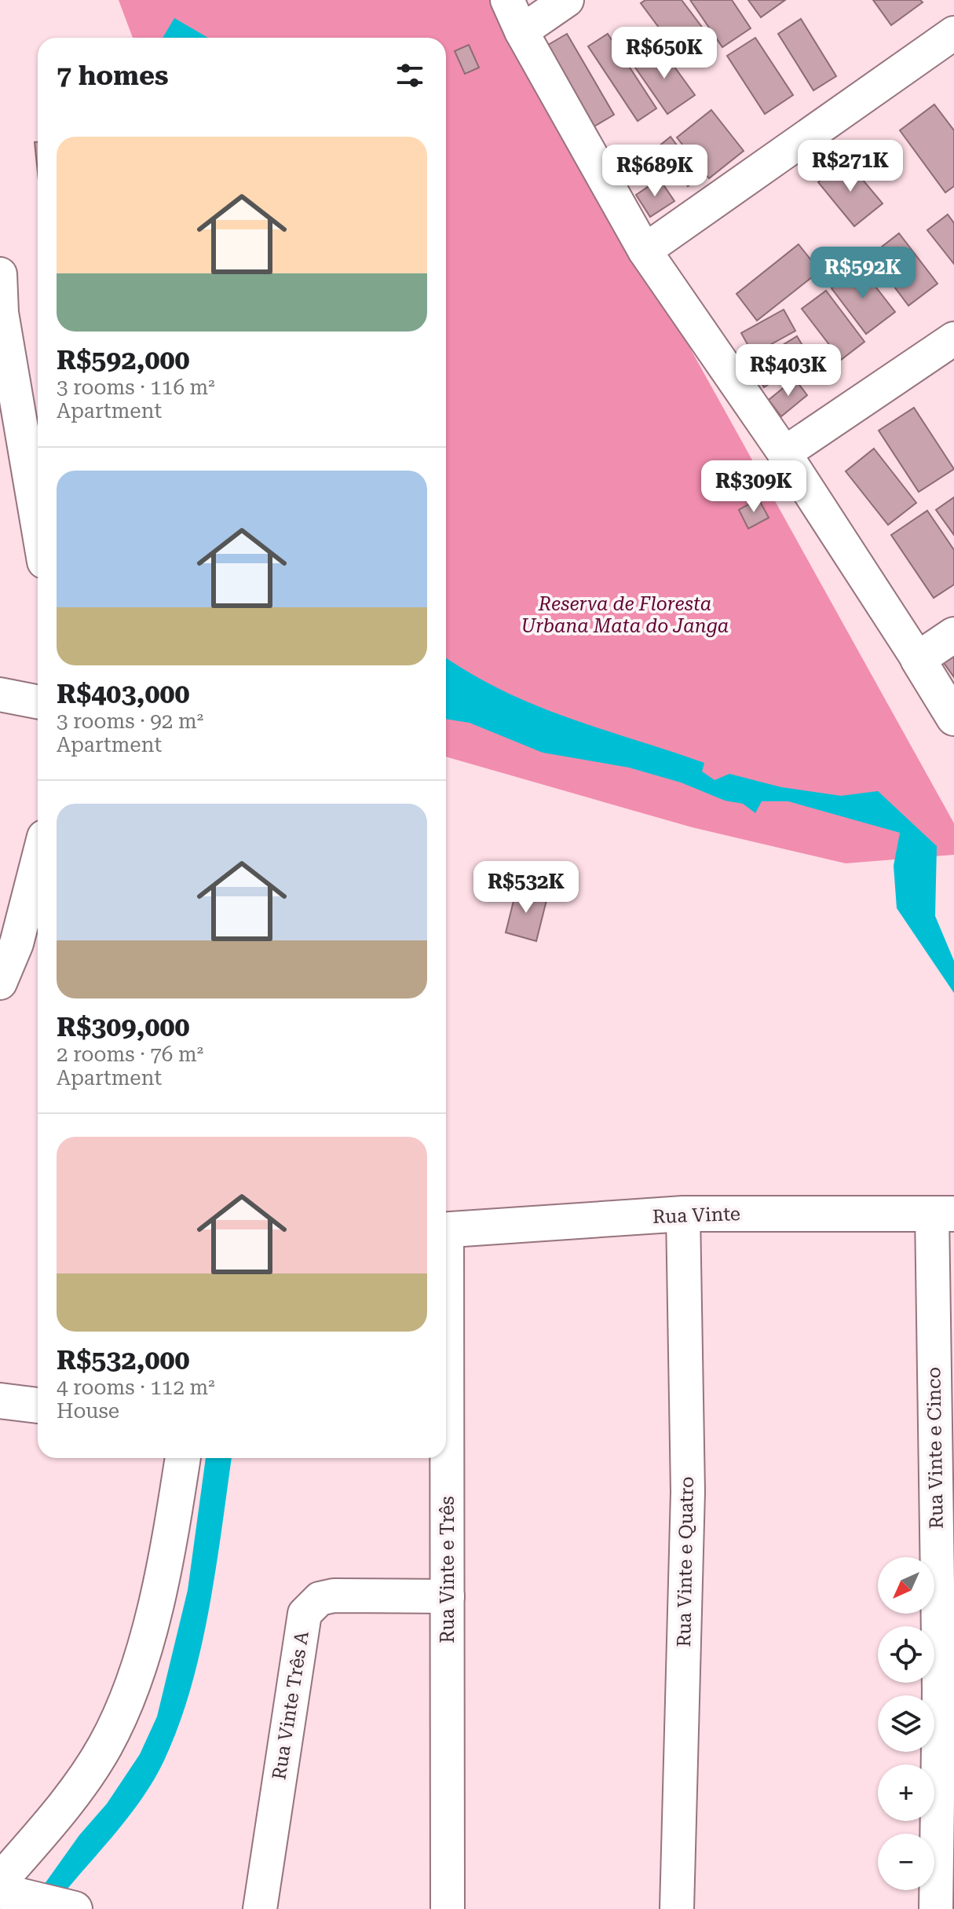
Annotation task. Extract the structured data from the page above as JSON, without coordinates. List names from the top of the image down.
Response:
{
  "streets": {
    "street": [
      "Rua Vinte",
      "Rua Vinte e Cinco",
      "Rua Vinte e Quatro",
      "Rua Vinte e Três",
      "Rua Vinte Três A"
    ]
  },
  "crossings": [
    ["Rua Vinte", "Rua Vinte e Cinco"],
    ["Rua Vinte", "Rua Vinte e Quatro"],
    ["Rua Vinte e Três", "Rua Vinte Três A"]
  ],
  "parks": ["Reserva de Floresta Urbana Mata do Janga"],
  "north": "bottom left",
  "page": {
    "price": [
      "R$650K",
      "R$271K",
      "R$689K",
      "R$592K",
      "R$403K",
      "R$309K",
      "R$532K"
    ],
    "heading": "7 homes",
    "list": [
      {
        "name": "R$592,000",
        "note": "3 rooms · 116 m² · Apartment"
      },
      {
        "name": "R$403,000",
        "note": "3 rooms · 92 m² · Apartment"
      },
      {
        "name": "R$309,000",
        "note": "2 rooms · 76 m² · Apartment"
      },
      {
        "name": "R$532,000",
        "note": "4 rooms · 112 m² · House"
      }
    ],
    "map_buttons": ["+", "−"]
  }
}
